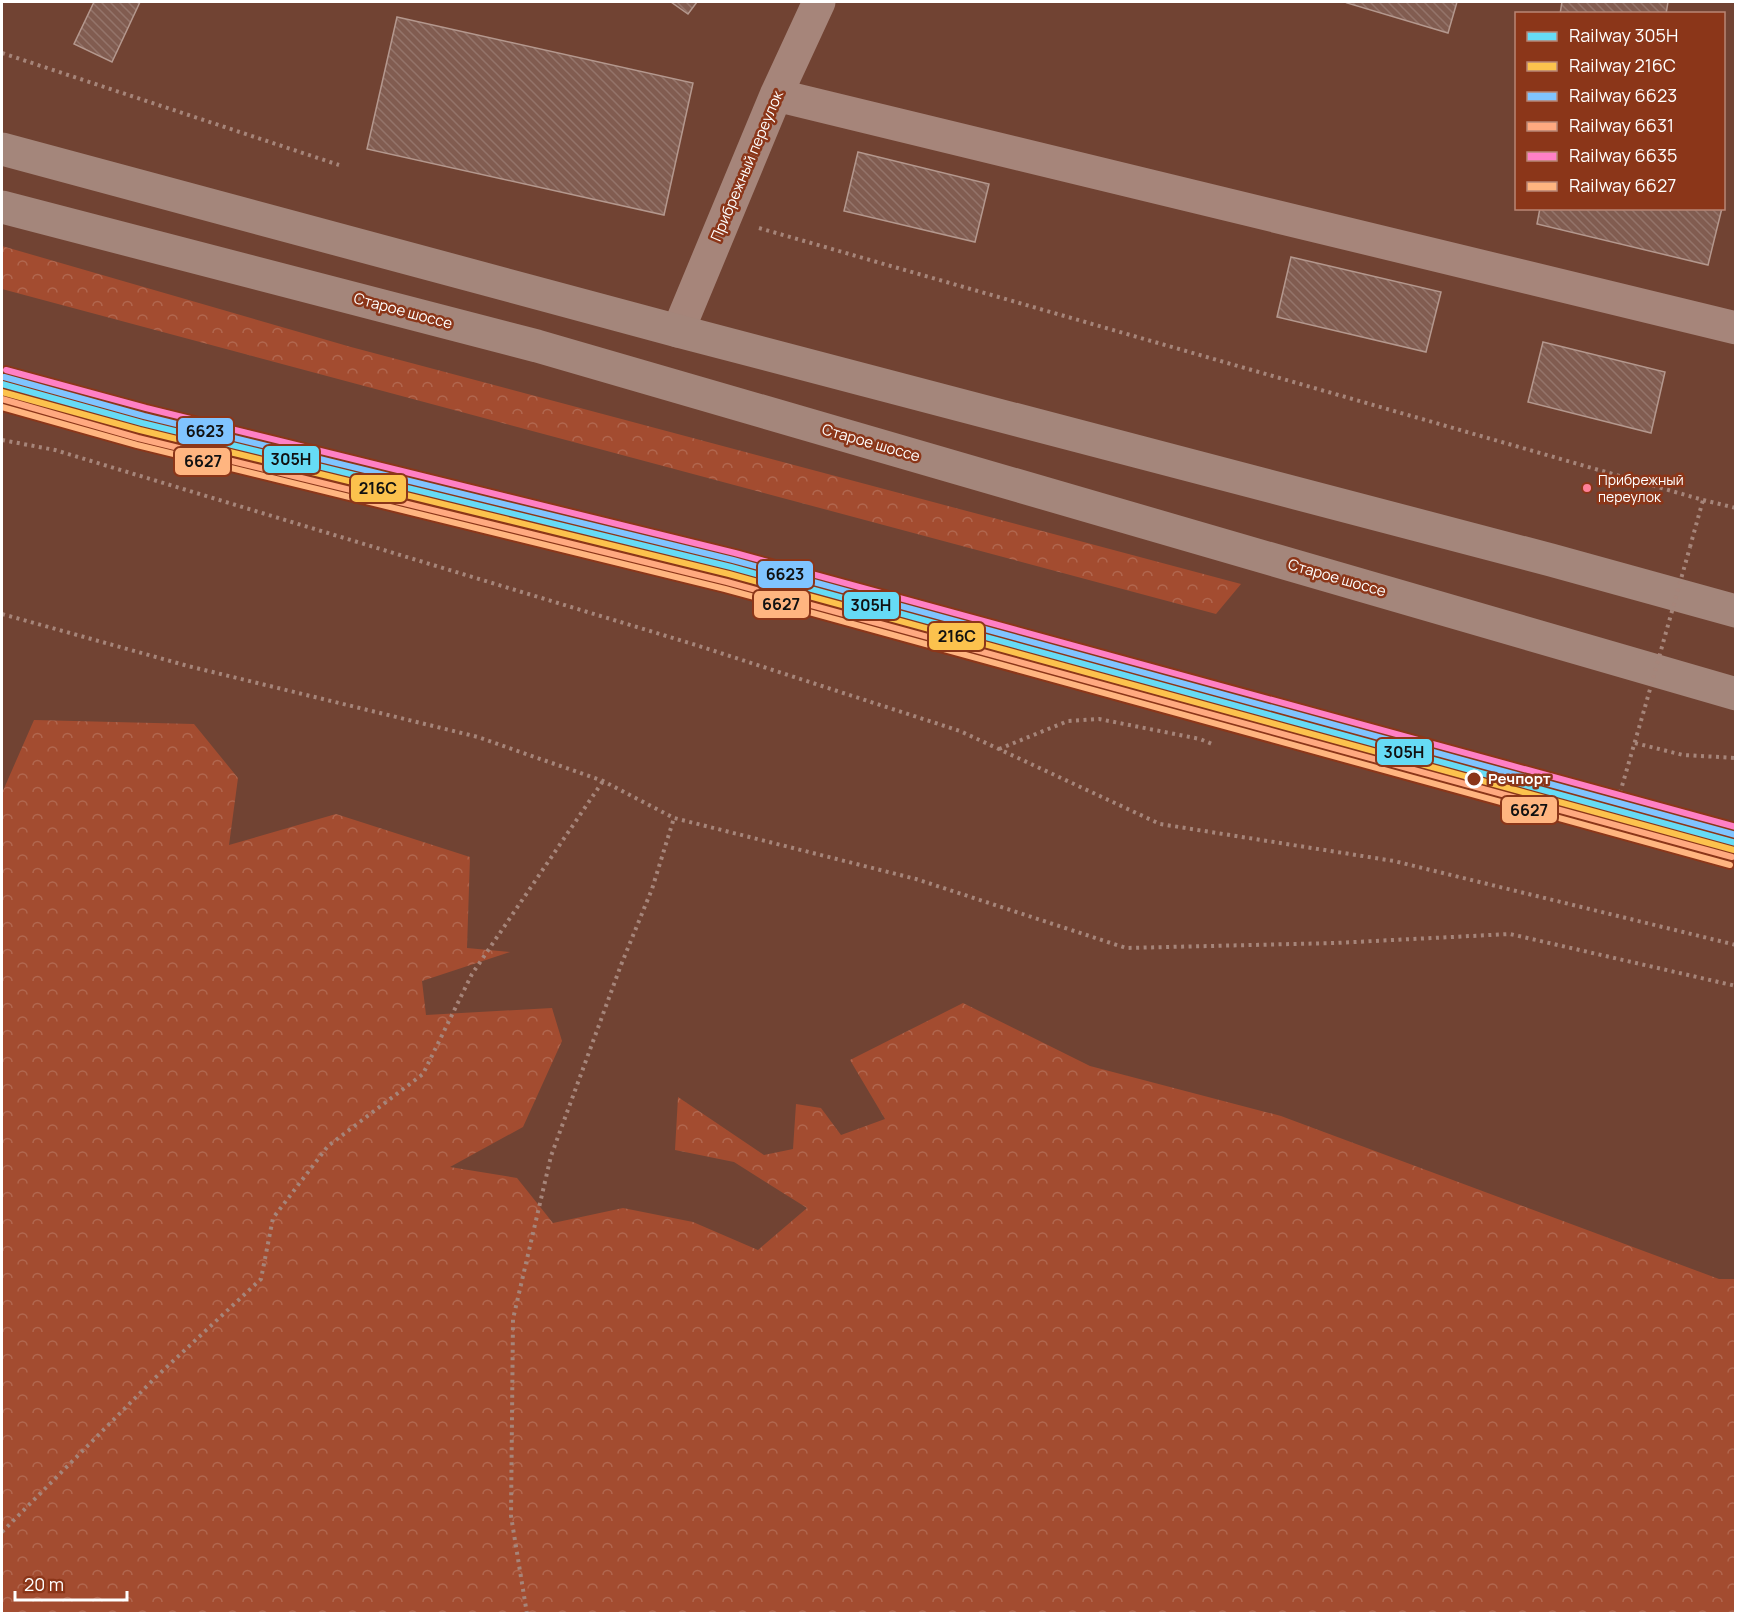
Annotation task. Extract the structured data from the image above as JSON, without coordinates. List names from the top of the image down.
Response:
{
  "streets": {
    "highway": ["Старое шоссе"],
    "street": ["Прибрежный переулок"]
  },
  "places": ["Прибрежный переулок", "Речпорт"],
  "lines": [
    "rail line 6635",
    "rail line 6623",
    "rail line 305Н",
    "rail line 216С",
    "rail line 6631",
    "rail line 6627"
  ],
  "legend": [
    "Railway 305Н",
    "Railway 216С",
    "Railway 6623",
    "Railway 6631",
    "Railway 6635",
    "Railway 6627"
  ],
  "scale_bar": "20 m"
}
